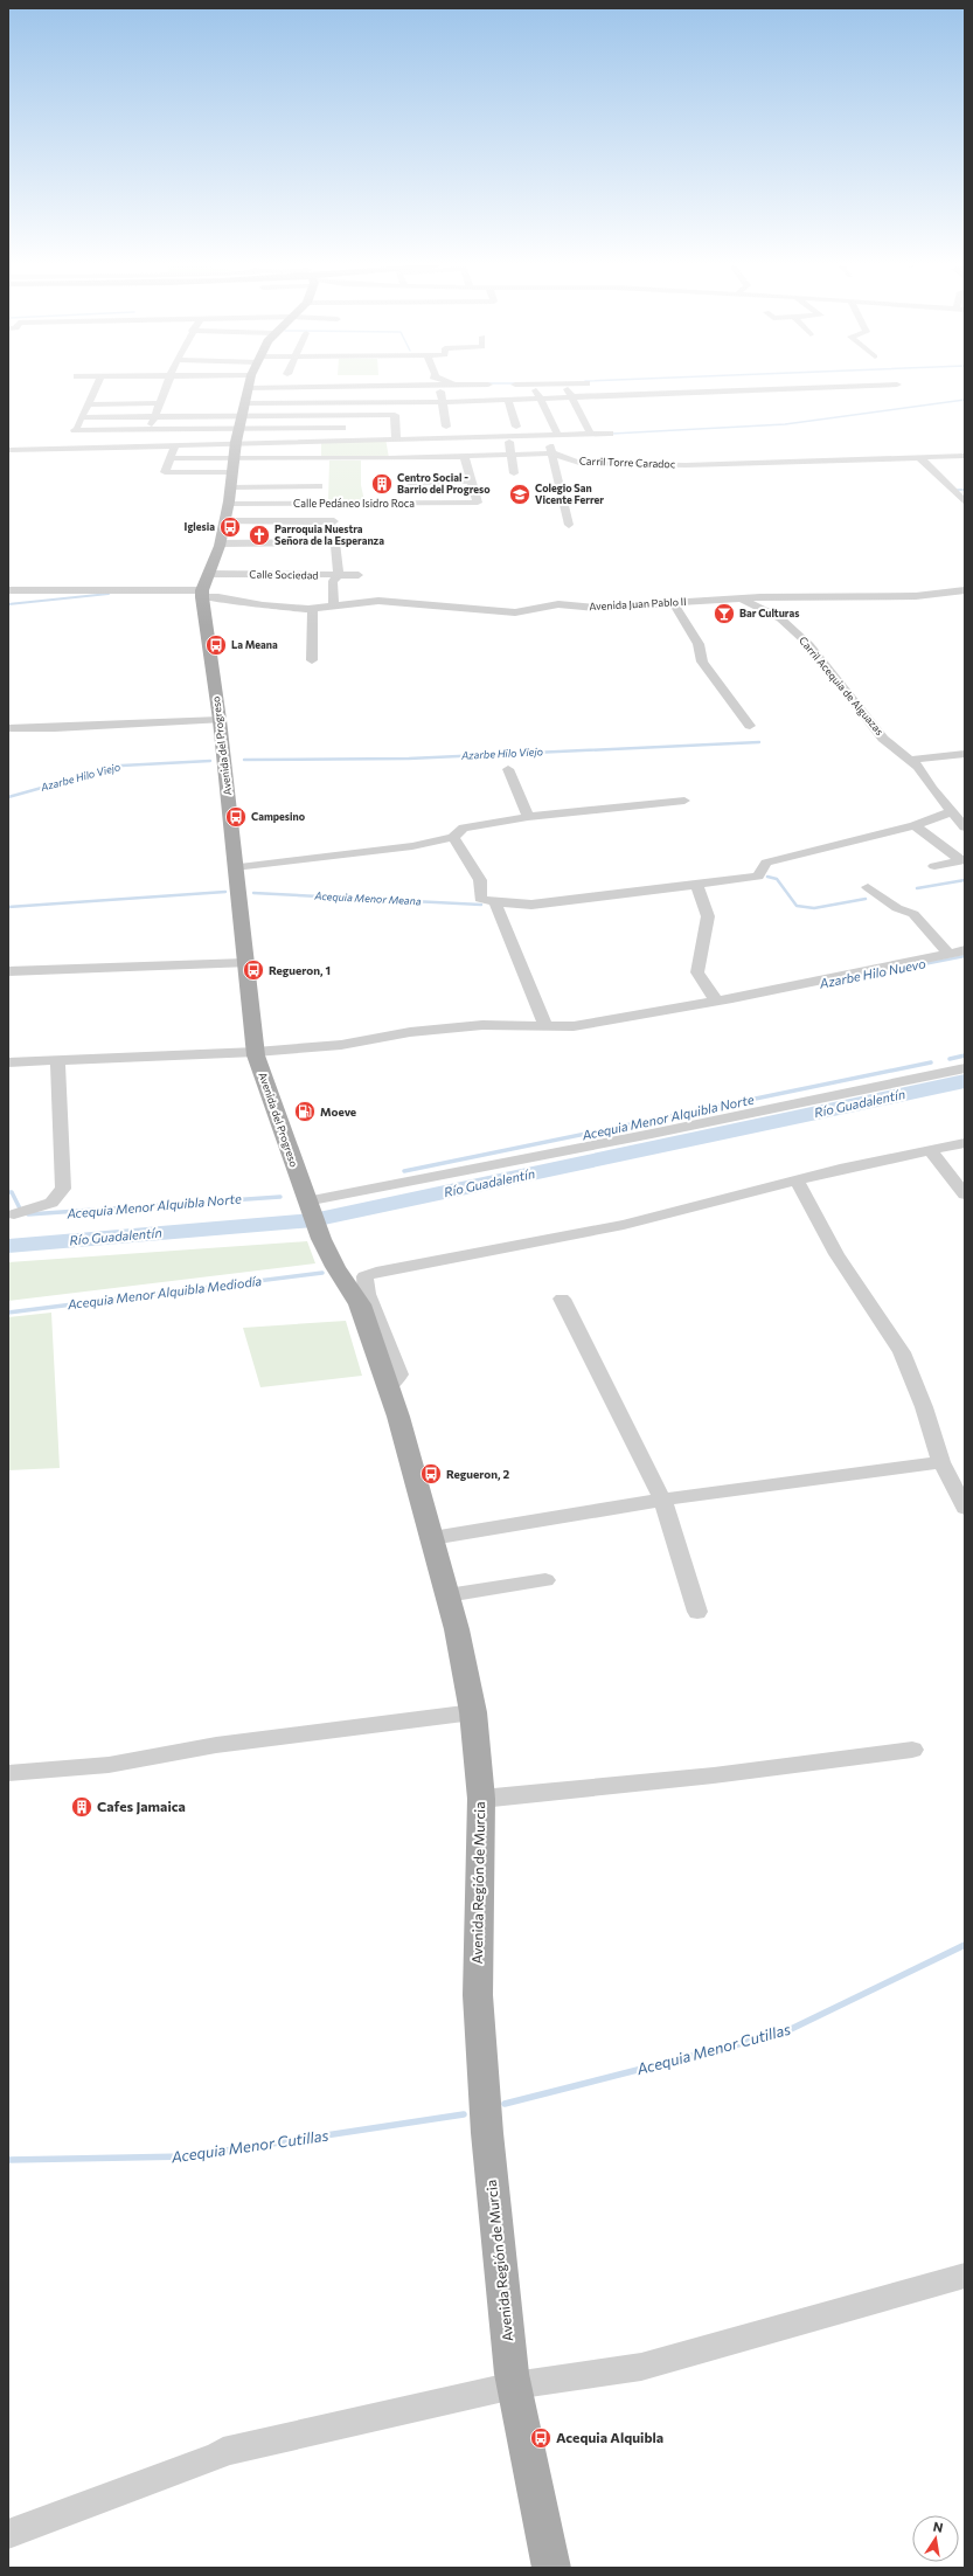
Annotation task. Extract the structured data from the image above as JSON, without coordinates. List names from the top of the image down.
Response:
{
  "streets": {
    "main road": ["Avenida del Progreso", "Avenida Región de Murcia"],
    "street": [
      "Carril Torre Caradoc",
      "Calle Pedáneo Isidro Roca",
      "Calle Sociedad",
      "Avenida Juan Pablo II",
      "Carril Acequia de Alguazas"
    ]
  },
  "crossings": [
    ["Avenida Juan Pablo II", "Carril Acequia de Alguazas"],
    ["Avenida Juan Pablo II", "Avenida del Progreso"],
    ["Avenida del Progreso", "Avenida Región de Murcia"]
  ],
  "water": [
    "Azarbe Hilo Viejo",
    "Acequia Menor Meana",
    "Azarbe Hilo Nuevo",
    "Río Guadalentín",
    "Acequia Menor Alquibla Norte",
    "Acequia Menor Alquibla Mediodía",
    "Acequia Menor Cutillas"
  ],
  "places": {
    "building": ["Centro Social - Barrio del Progreso", "Cafes Jamaica"],
    "school or university": ["Colegio San Vicente Ferrer"],
    "bus stop": [
      "Iglesia",
      "La Meana",
      "Campesino",
      "Regueron, 1",
      "Regueron, 2",
      "Acequia Alquibla"
    ],
    "church": ["Parroquia Nuestra Señora de la Esperanza"],
    "bar": ["Bar Culturas"],
    "fuel station": ["Moeve"]
  },
  "north": "top"
}
